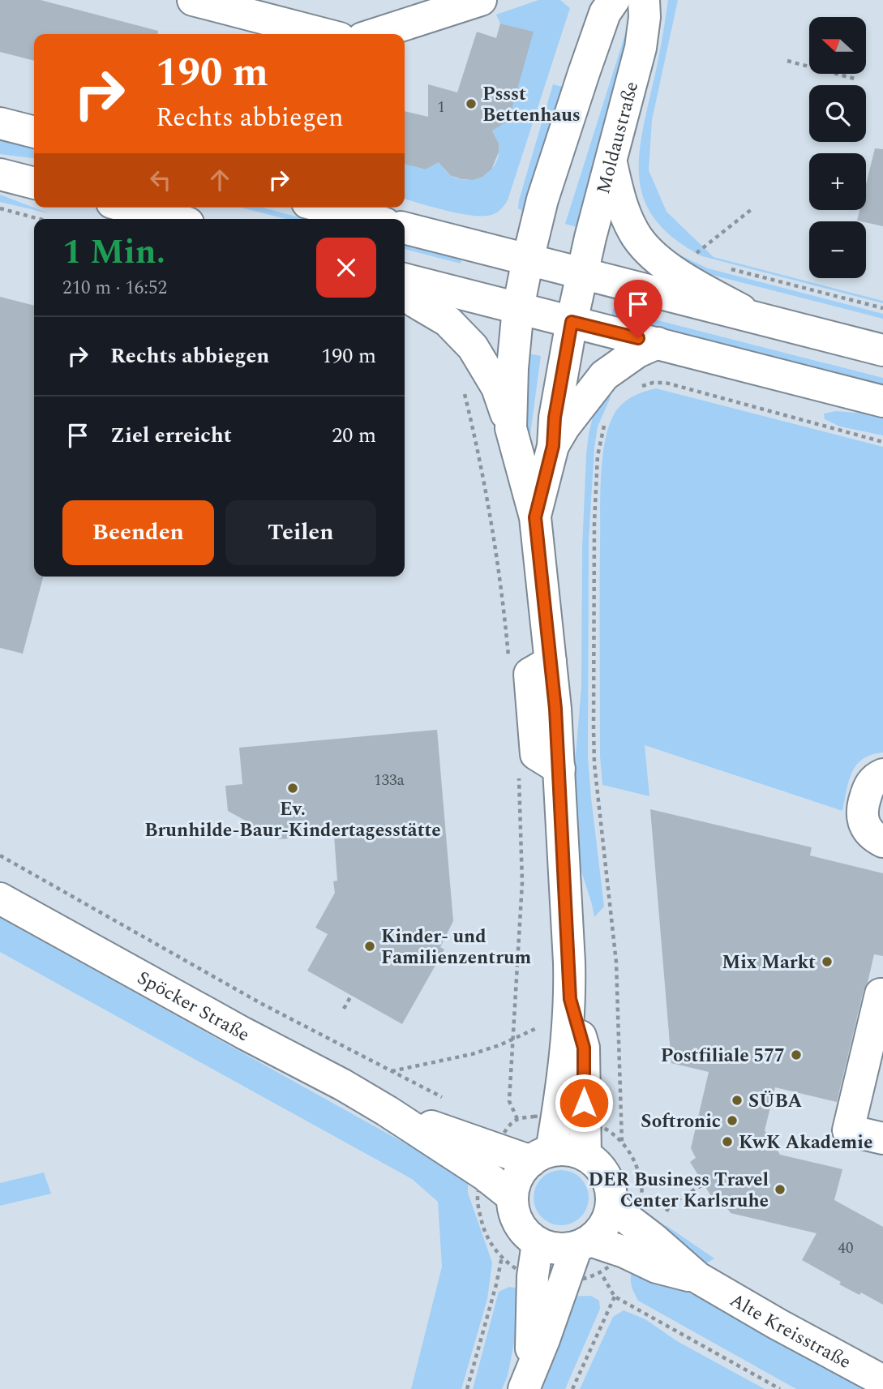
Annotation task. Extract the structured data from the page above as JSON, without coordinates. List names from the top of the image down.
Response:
{
  "streets": {
    "street": ["Moldaustraße", "Spöcker Straße", "Alte Kreisstraße"]
  },
  "crossings": [
    ["Spöcker Straße", "Alte Kreisstraße"]
  ],
  "places": [
    "Pssst Bettenhaus",
    "Ev. Brunhilde-Baur-Kindertagesstätte",
    "Kinder- und Familienzentrum",
    "Mix Markt",
    "Postfiliale 577",
    "SÜBA",
    "Softronic",
    "KwK Akademie",
    "DER Business Travel Center Karlsruhe"
  ],
  "house_numbers": ["1", "133a", "40"],
  "north": "left",
  "page": {
    "map_buttons": ["+", "−"],
    "turn": ["190 m", "Rechts abbiegen"],
    "heading": ["1 Min.", "210 m · 16:52"],
    "list": [
      {
        "name": "Rechts abbiegen",
        "value": "190 m"
      },
      {
        "name": "Ziel erreicht",
        "value": "20 m"
      }
    ],
    "buttons": ["Beenden", "Teilen"]
  }
}
